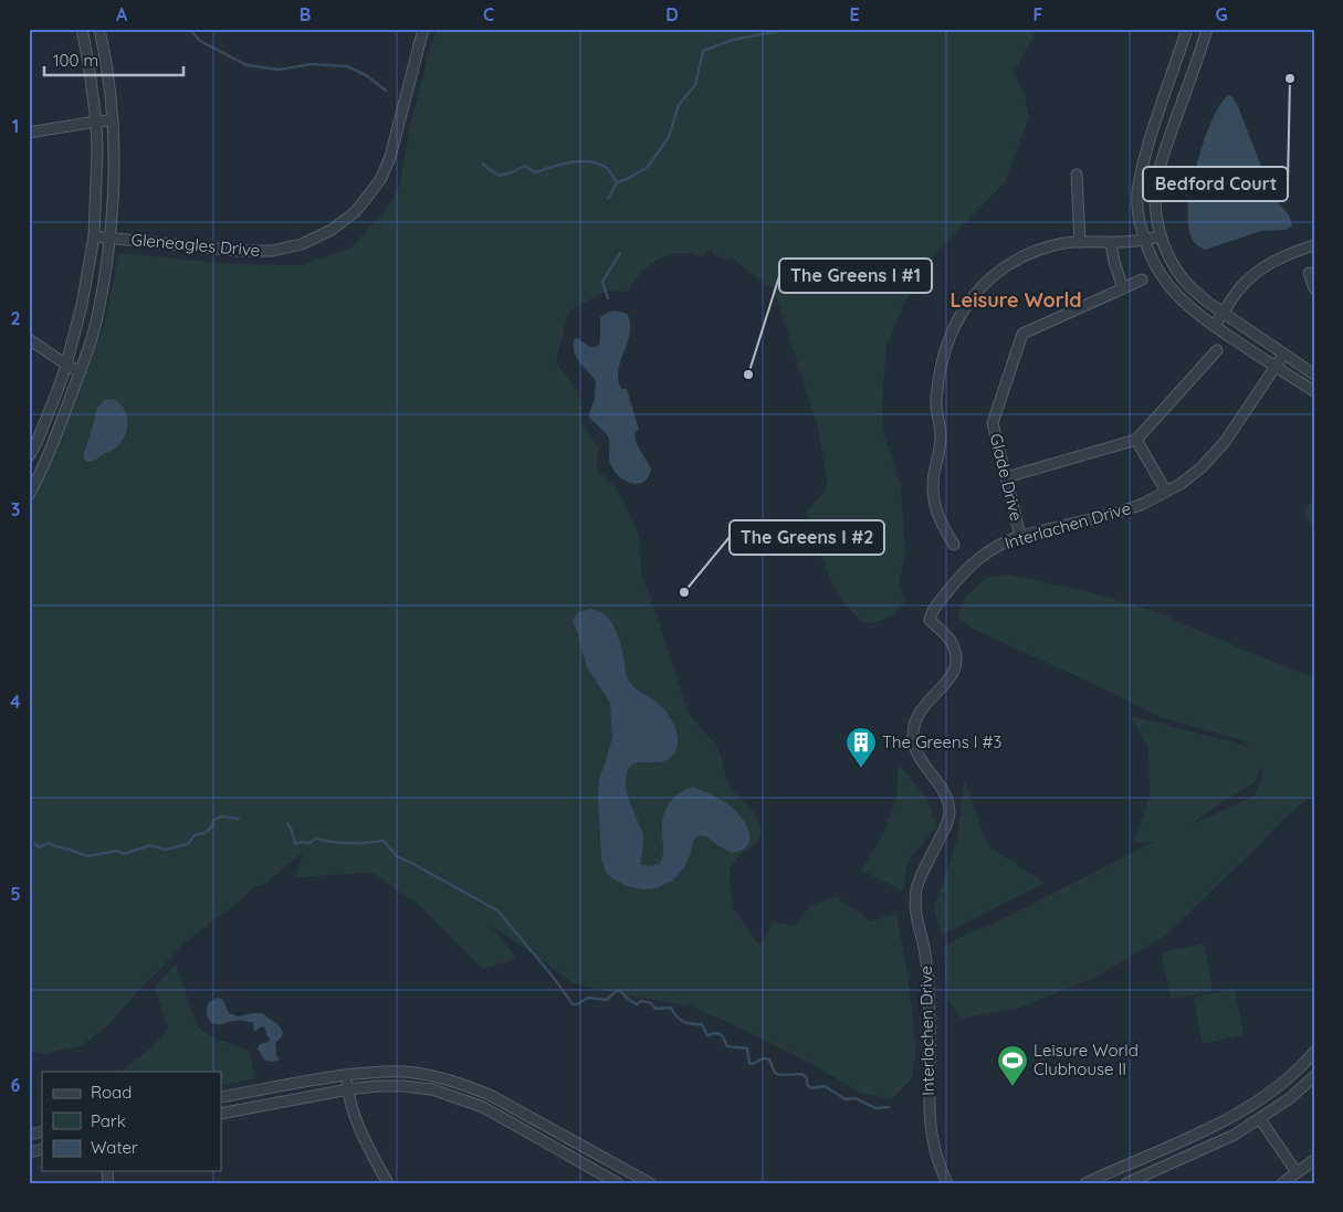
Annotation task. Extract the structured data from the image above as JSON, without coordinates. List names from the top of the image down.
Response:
{
  "streets": {
    "street": ["Gleneagles Drive", "Glade Drive", "Interlachen Drive"]
  },
  "crossings": [
    ["Glade Drive", "Interlachen Drive"]
  ],
  "districts": ["Leisure World"],
  "places": {
    "other": ["Bedford Court", "The Greens I #1", "The Greens I #2"],
    "building": ["The Greens I #3"],
    "sports": ["Leisure World Clubhouse II"]
  },
  "legend": ["Road", "Park", "Water"],
  "scale_bar": "100 m",
  "grid": {
    "columns": [
      "A",
      "B",
      "C",
      "D",
      "E",
      "F",
      "G"
    ],
    "rows": [
      "1",
      "2",
      "3",
      "4",
      "5",
      "6"
    ]
  }
}
